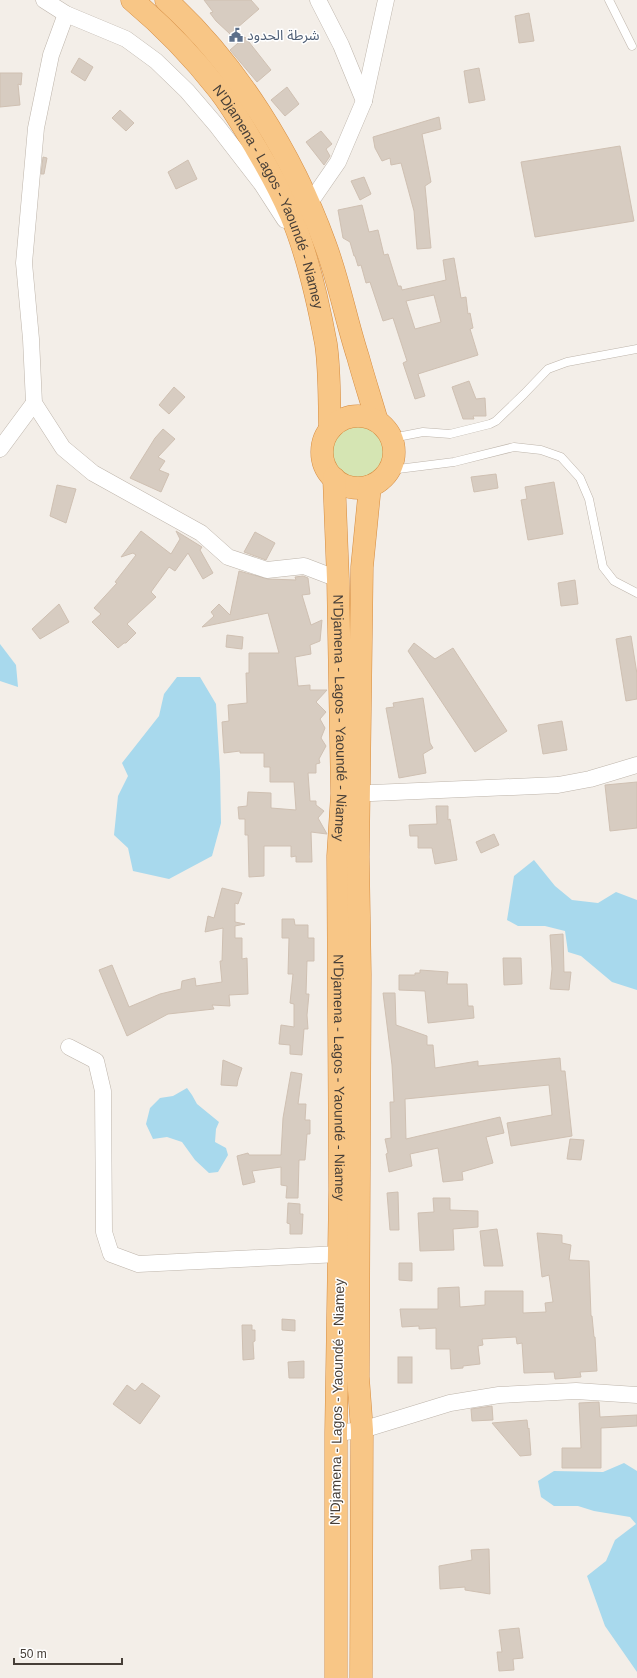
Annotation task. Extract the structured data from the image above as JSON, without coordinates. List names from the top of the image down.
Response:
{
  "streets": {
    "highway": ["N'Djamena - Lagos - Yaoundé - Niamey"]
  },
  "places": {
    "public building": ["شرطة الحدود"]
  },
  "scale_bar": "50 m"
}
